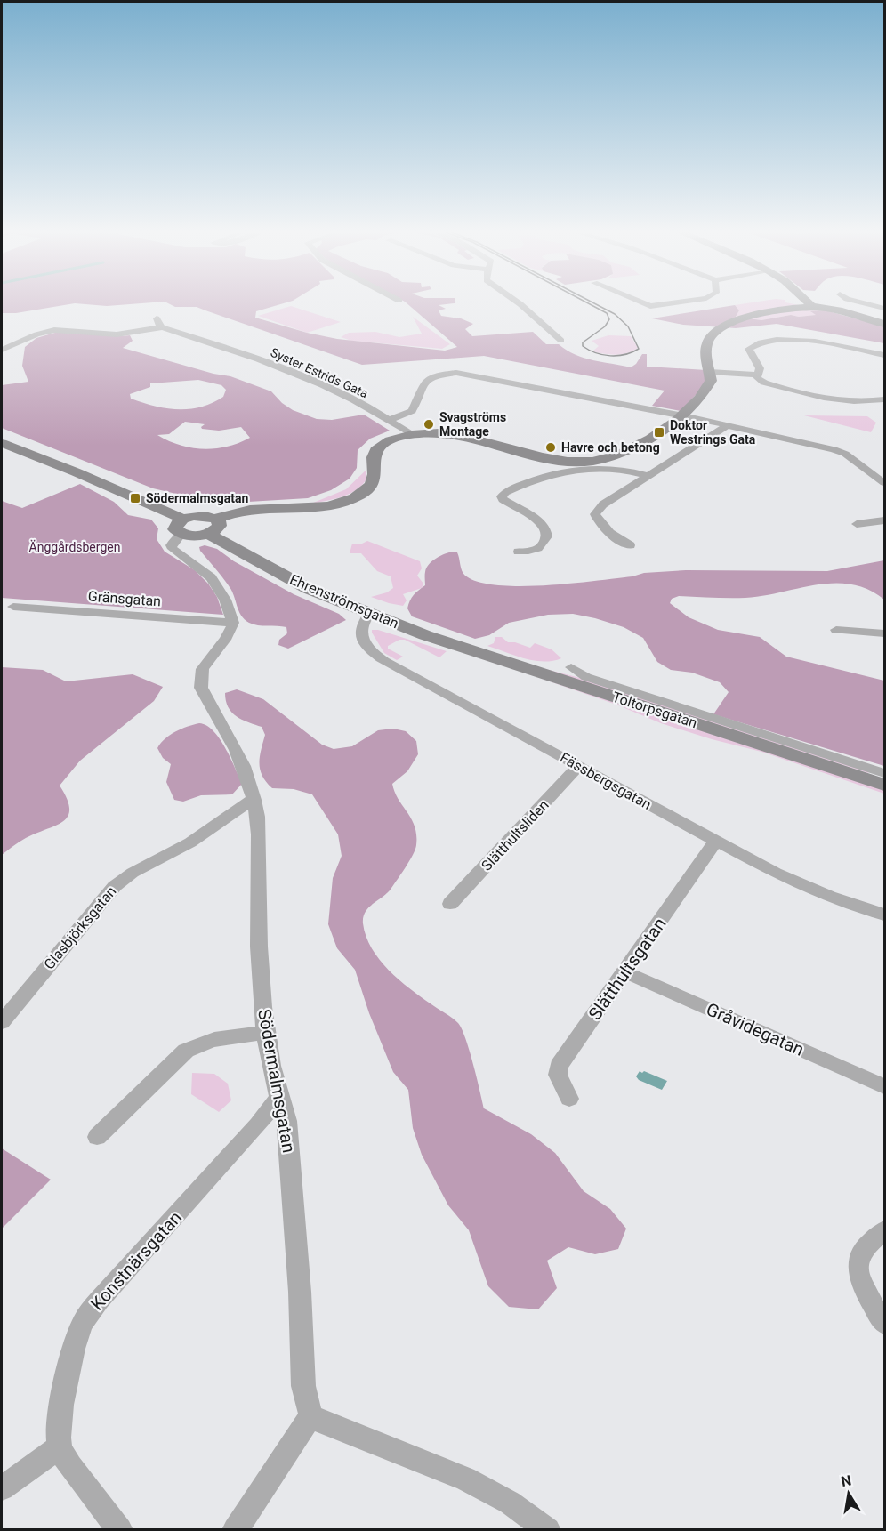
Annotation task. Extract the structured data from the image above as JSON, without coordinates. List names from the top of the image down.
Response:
{
  "streets": {
    "street": [
      "Syster Estrids Gata",
      "Gränsgatan",
      "Ehrenströmsgatan",
      "Toltorpsgatan",
      "Fässbergsgatan",
      "Slätthultsliden",
      "Glasbjörksgatan",
      "Slätthultsgatan",
      "Gråvidegatan",
      "Södermalmsgatan",
      "Konstnärsgatan"
    ]
  },
  "crossings": [
    ["Gränsgatan", "Södermalmsgatan"],
    ["Ehrenströmsgatan", "Toltorpsgatan"],
    ["Ehrenströmsgatan", "Fässbergsgatan"],
    ["Fässbergsgatan", "Slätthultsliden"],
    ["Fässbergsgatan", "Slätthultsgatan"],
    ["Glasbjörksgatan", "Södermalmsgatan"],
    ["Slätthultsgatan", "Gråvidegatan"],
    ["Södermalmsgatan", "Konstnärsgatan"]
  ],
  "parks": ["Änggårdsbergen"],
  "places": {
    "other": ["Svagströms Montage", "Havre och betong"],
    "transit": ["Doktor Westrings Gata", "Södermalmsgatan"]
  },
  "north": "top"
}
